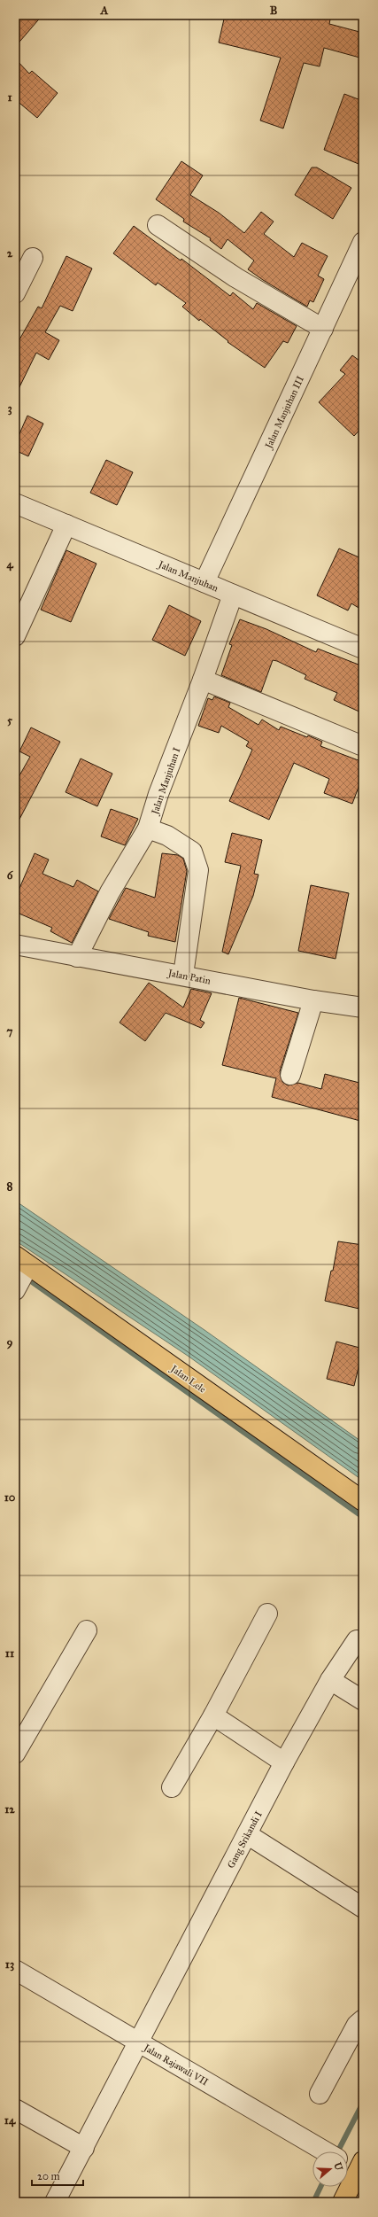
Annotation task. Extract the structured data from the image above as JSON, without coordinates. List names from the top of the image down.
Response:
{
  "streets": {
    "main road": ["Jalan Lele"],
    "street": [
      "Jalan Manjuhan III",
      "Jalan Manjuhan",
      "Jalan Manjuhan I",
      "Jalan Patin",
      "Gang Srikandi I",
      "Jalan Rajawali VII"
    ]
  },
  "crossings": [
    ["Jalan Manjuhan III", "Jalan Manjuhan"],
    ["Jalan Manjuhan", "Jalan Manjuhan I"],
    ["Jalan Manjuhan I", "Jalan Patin"],
    ["Gang Srikandi I", "Jalan Rajawali VII"]
  ],
  "scale_bar": "20 m",
  "north": "right",
  "grid": {
    "columns": ["A", "B"],
    "rows": [
      "1",
      "2",
      "3",
      "4",
      "5",
      "6",
      "7",
      "8",
      "9",
      "10",
      "11",
      "12",
      "13",
      "14"
    ]
  }
}
